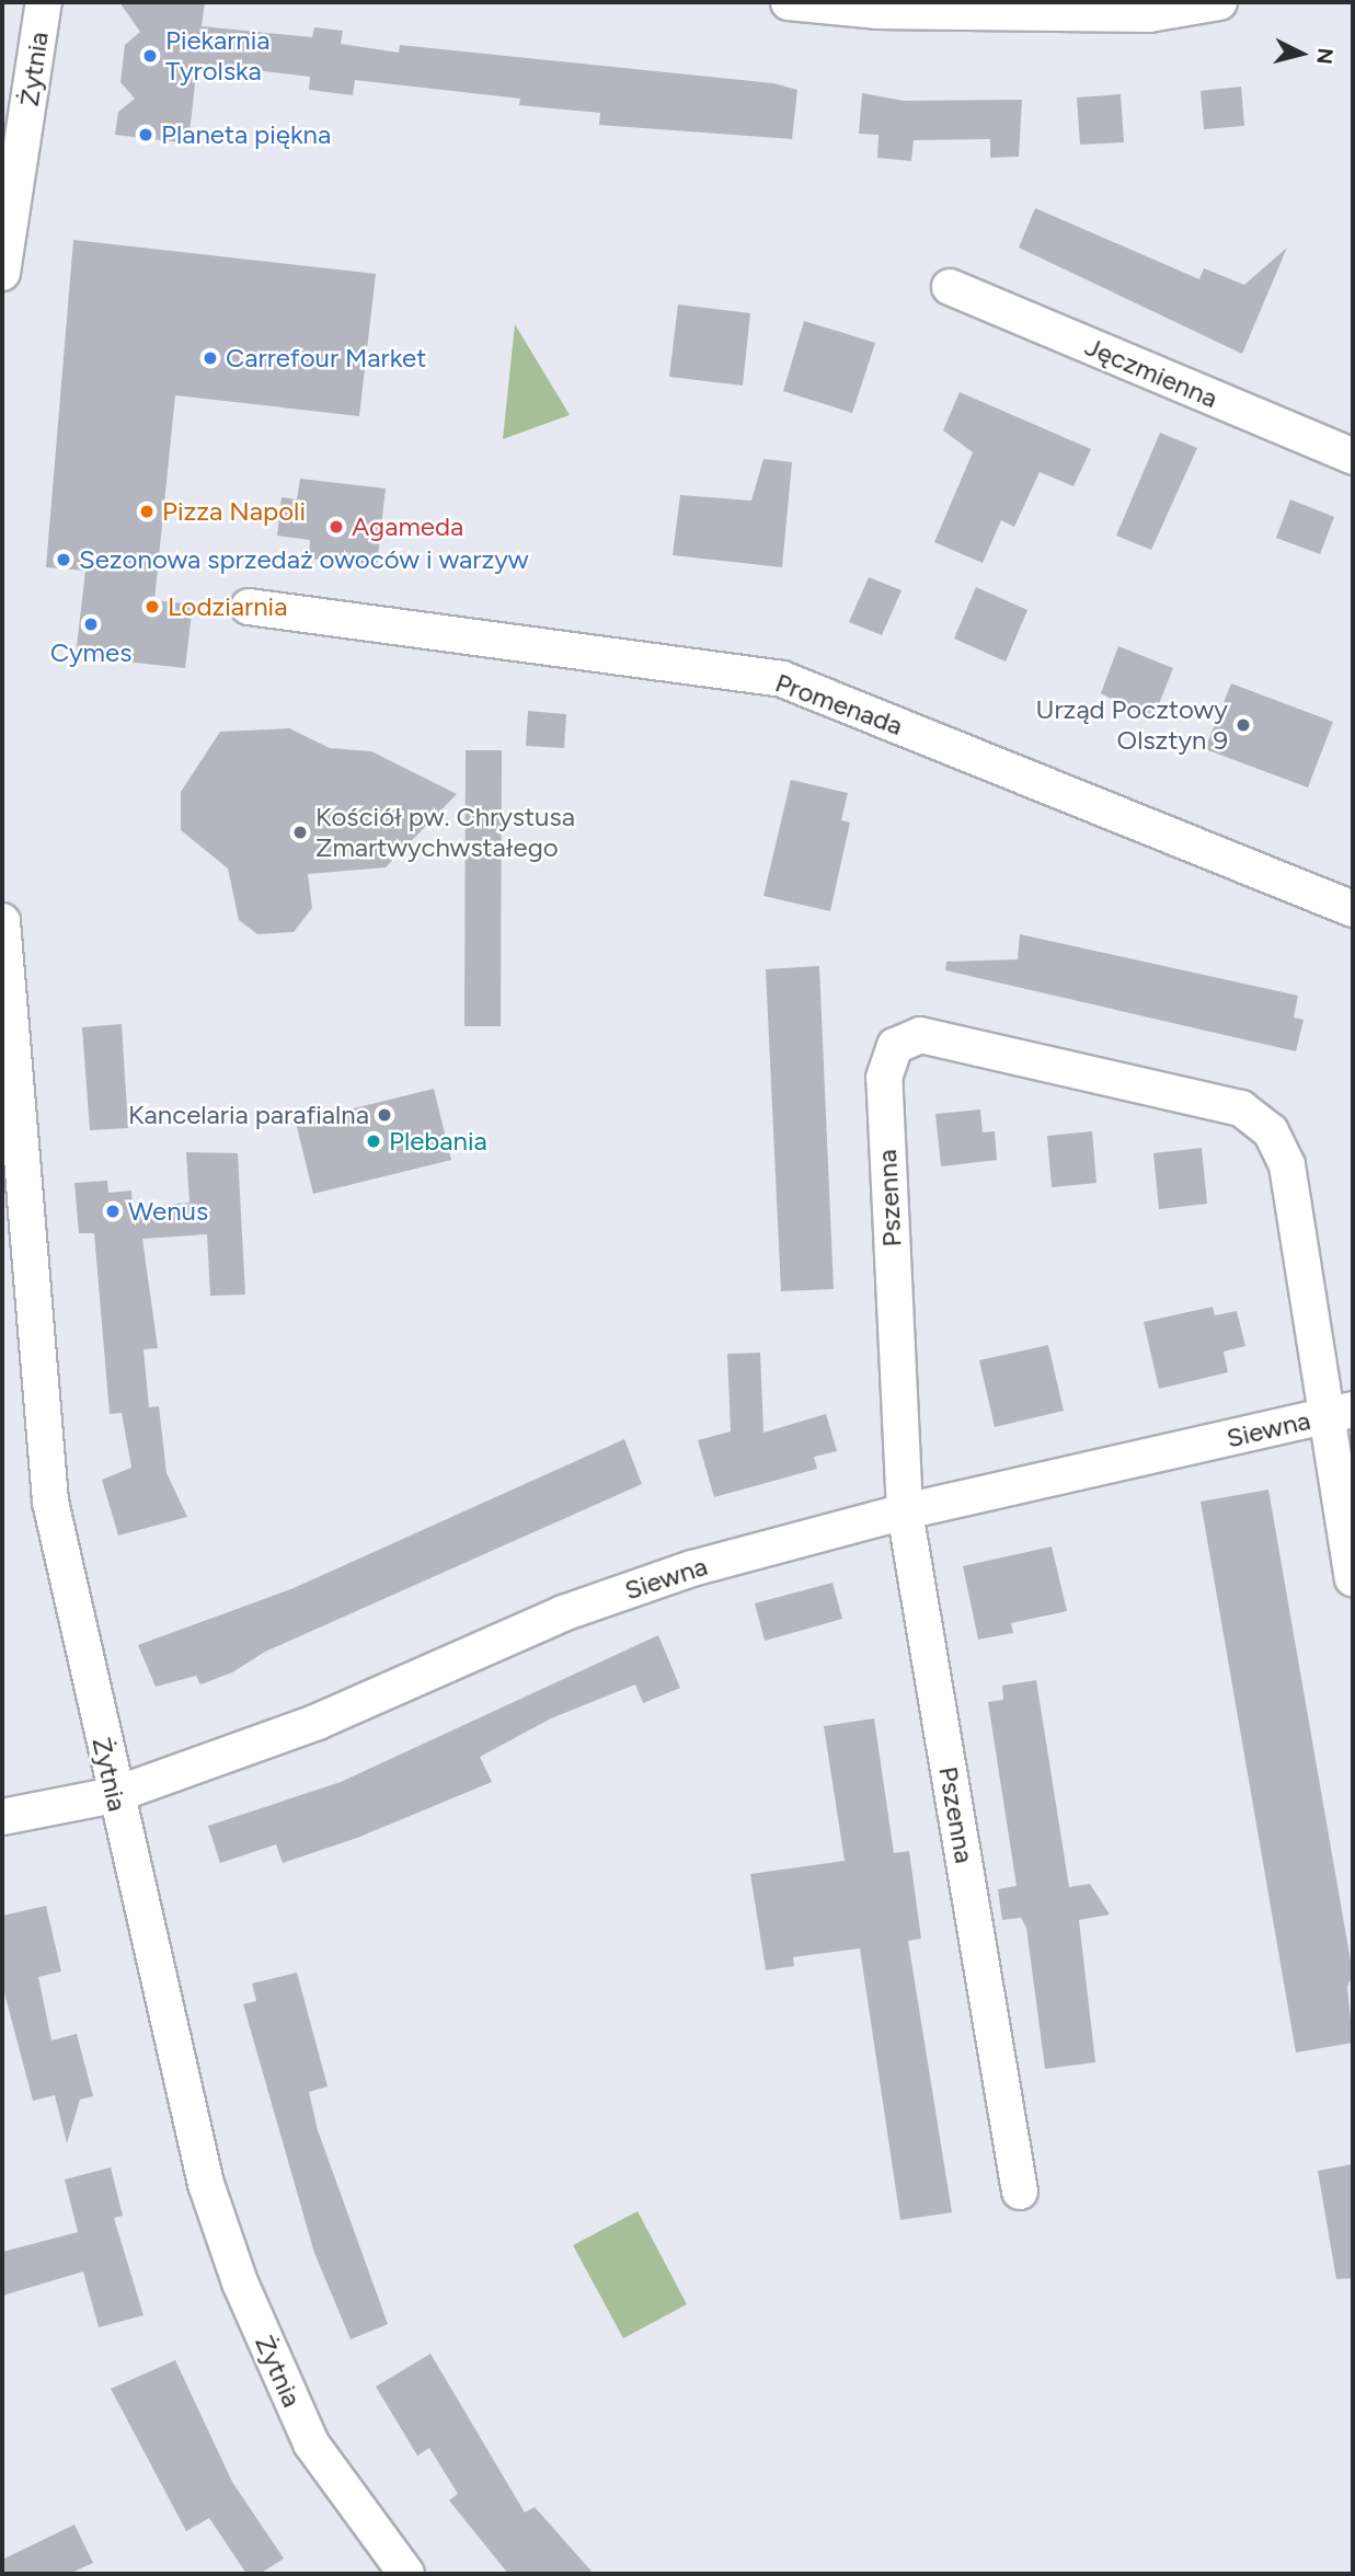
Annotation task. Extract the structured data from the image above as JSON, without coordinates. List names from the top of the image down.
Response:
{
  "streets": {
    "street": [
      "Żytnia",
      "Jęczmienna",
      "Promenada",
      "Pszenna",
      "Siewna"
    ]
  },
  "crossings": [
    ["Żytnia", "Siewna"],
    ["Pszenna", "Siewna"]
  ],
  "places": [
    "Piekarnia Tyrolska",
    "Planeta piękna",
    "Carrefour Market",
    "Pizza Napoli",
    "Agameda",
    "Sezonowa sprzedaż owoców i warzyw",
    "Lodziarnia",
    "Cymes",
    "Urząd Pocztowy Olsztyn 9",
    "Kościół pw. Chrystusa Zmartwychwstałego",
    "Kancelaria parafialna",
    "Plebania",
    "Wenus"
  ],
  "north": "right"
}
